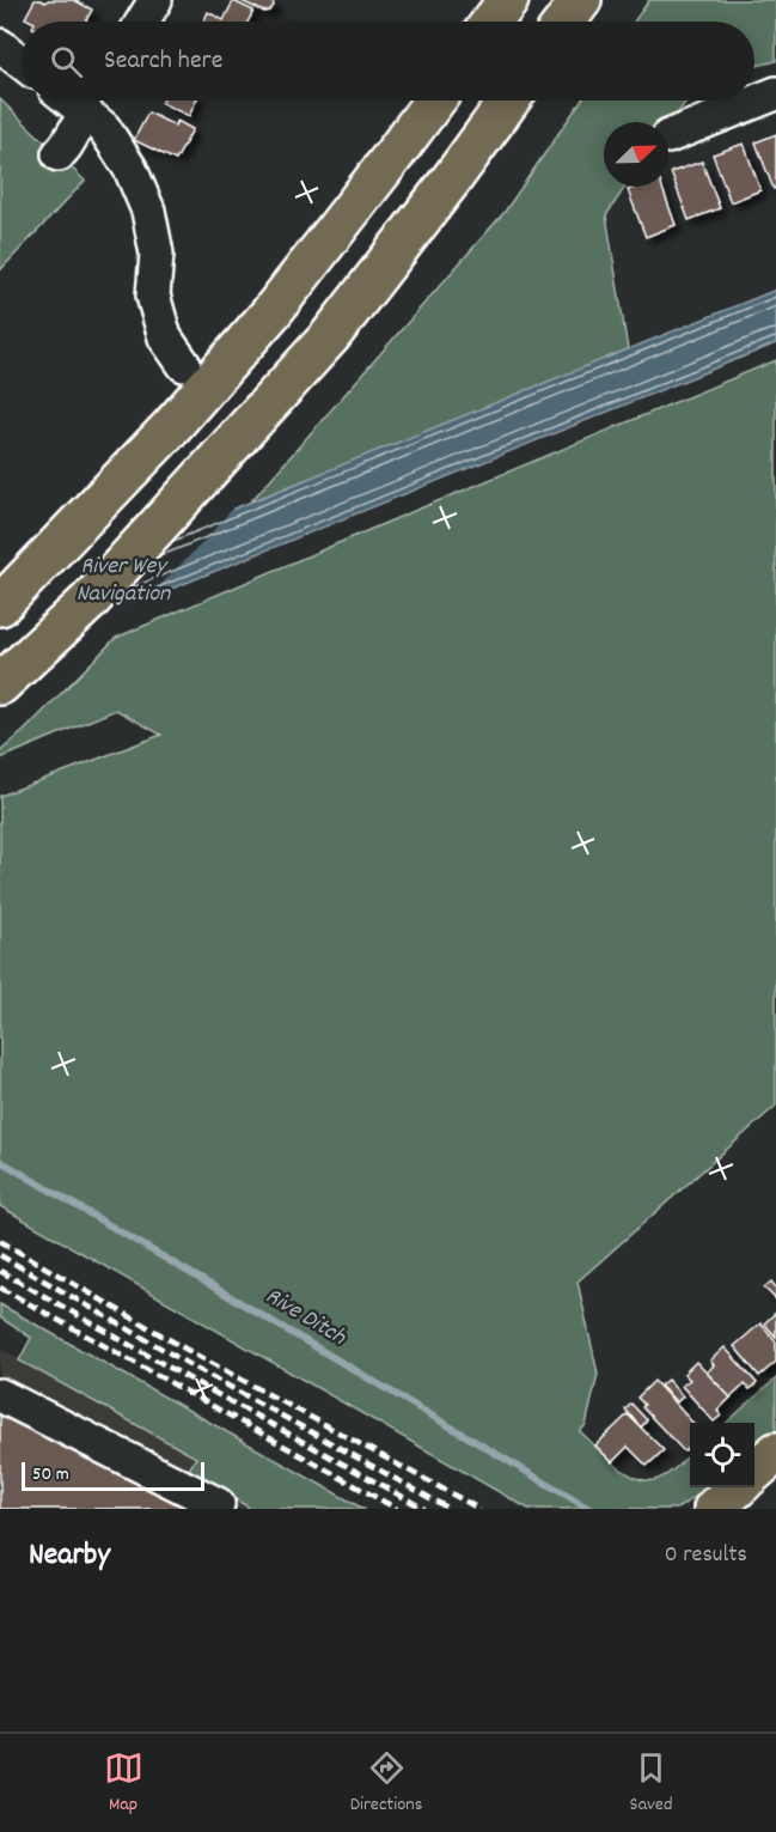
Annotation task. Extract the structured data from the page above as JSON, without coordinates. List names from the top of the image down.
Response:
{
  "water": ["River Wey Navigation", "Rive Ditch"],
  "scale_bar": "50 m",
  "north": "top right",
  "page": {
    "search": "Search here",
    "scale": "50 m",
    "heading": ["Nearby", "0 results"],
    "nav": ["Map", "Directions", "Saved"]
  }
}
